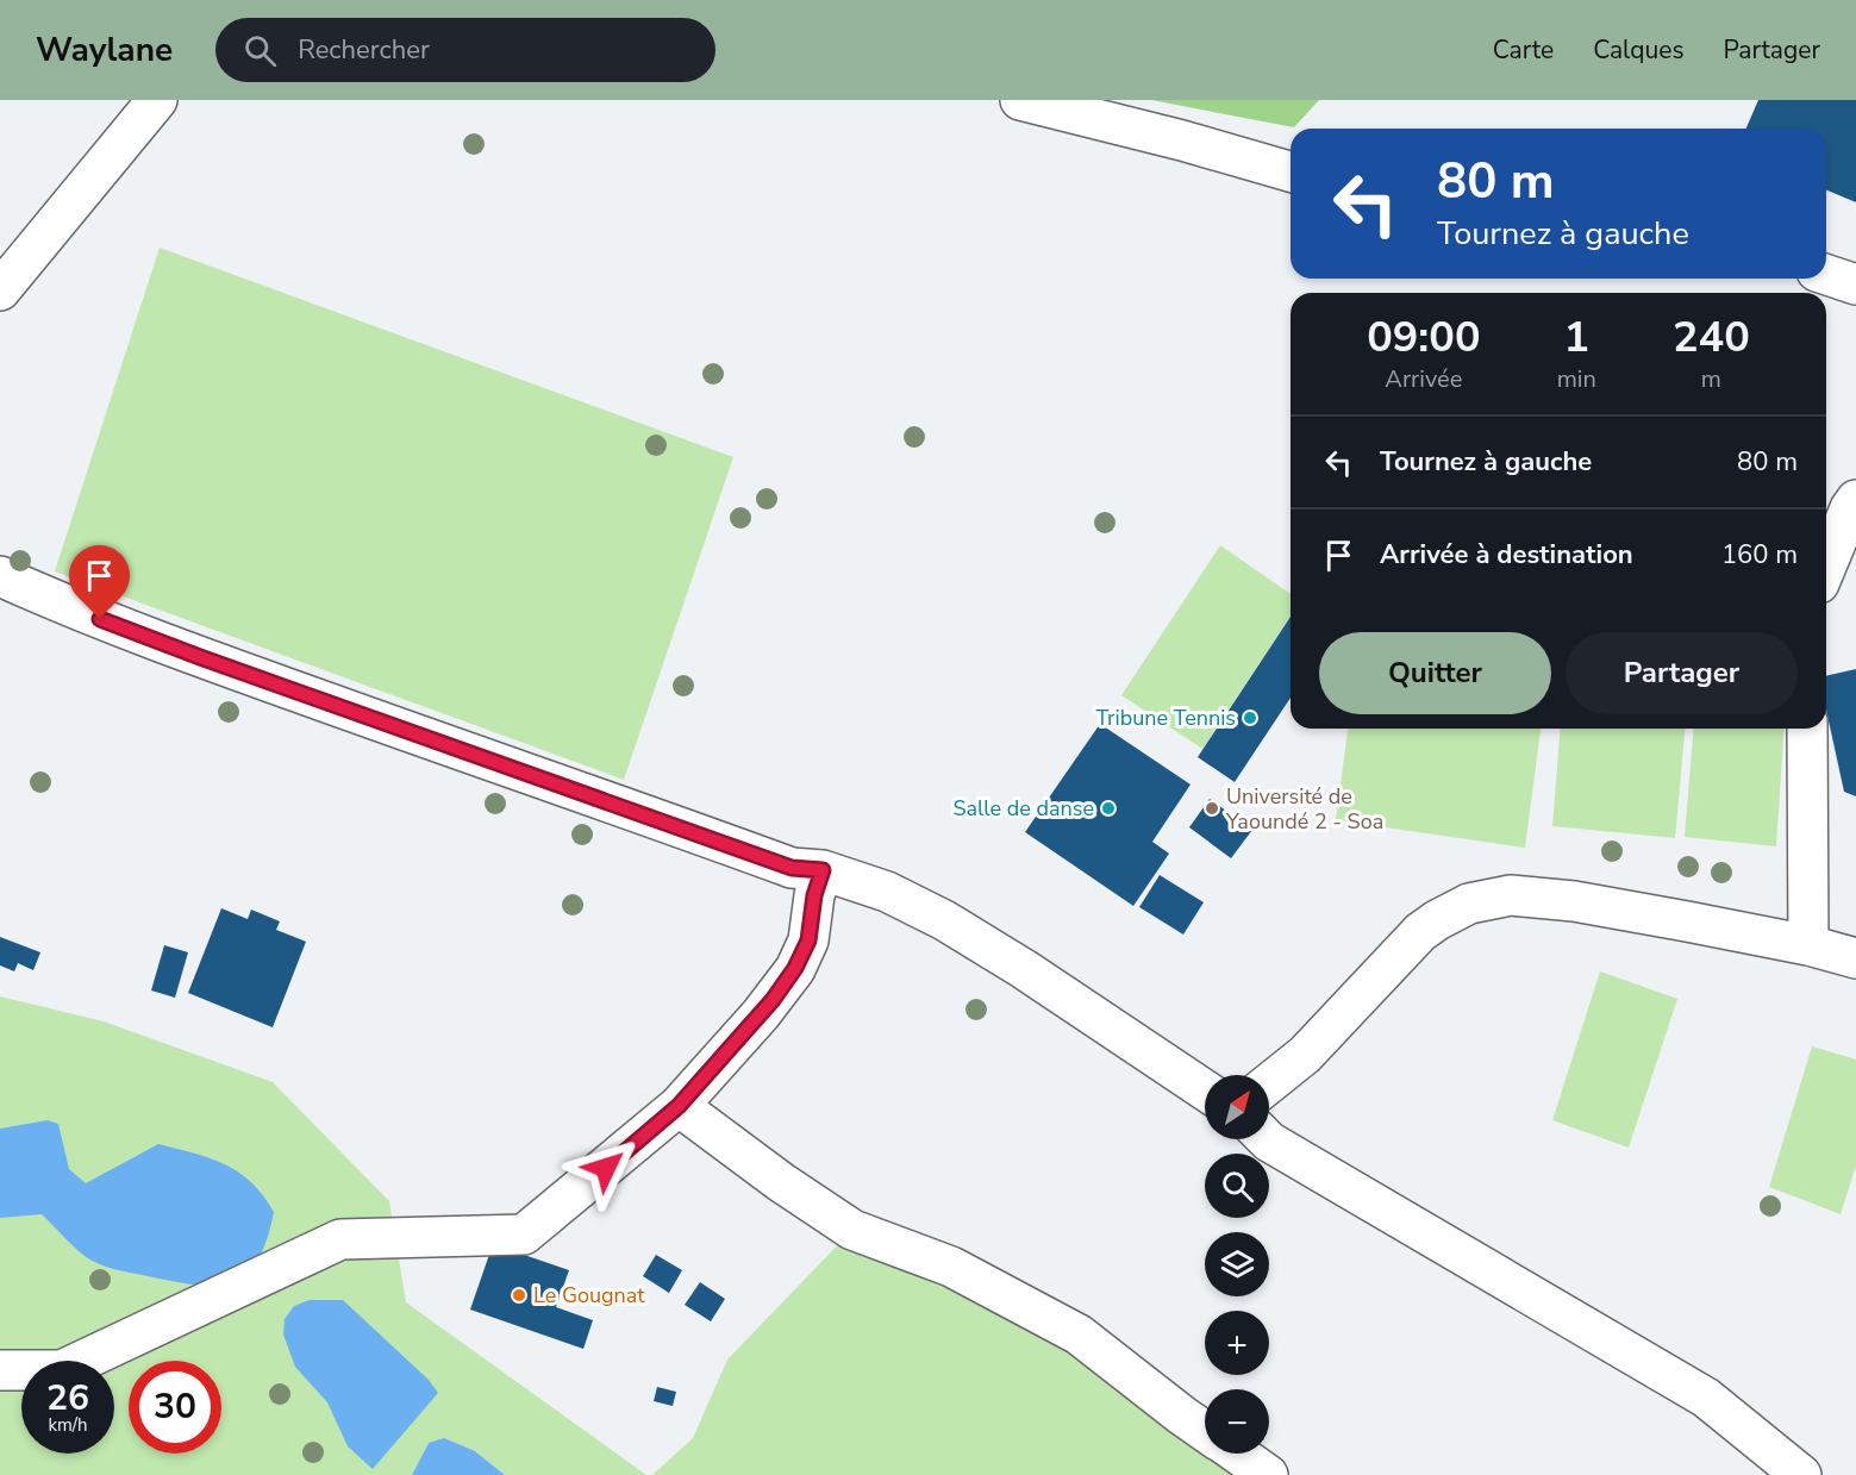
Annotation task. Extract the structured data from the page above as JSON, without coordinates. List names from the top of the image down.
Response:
{
  "places": [
    "Tribune Tennis",
    "Salle de danse",
    "Université de Yaoundé 2 - Soa",
    "Le Gougnat"
  ],
  "north": "top right",
  "page": {
    "header": "Waylane",
    "search": "Rechercher",
    "nav": ["Carte", "Calques", "Partager"],
    "turn": ["80 m", "Tournez à gauche"],
    "eta": [
      "09:00",
      "Arrivée",
      "1",
      "min",
      "240",
      "m"
    ],
    "list": [
      {
        "name": "Tournez à gauche",
        "value": "80 m"
      },
      {
        "name": "Arrivée à destination",
        "value": "160 m"
      }
    ],
    "buttons": ["Quitter", "Partager"],
    "map_buttons": ["+", "−"],
    "speed": "26 km/h",
    "limit": "30"
  }
}
